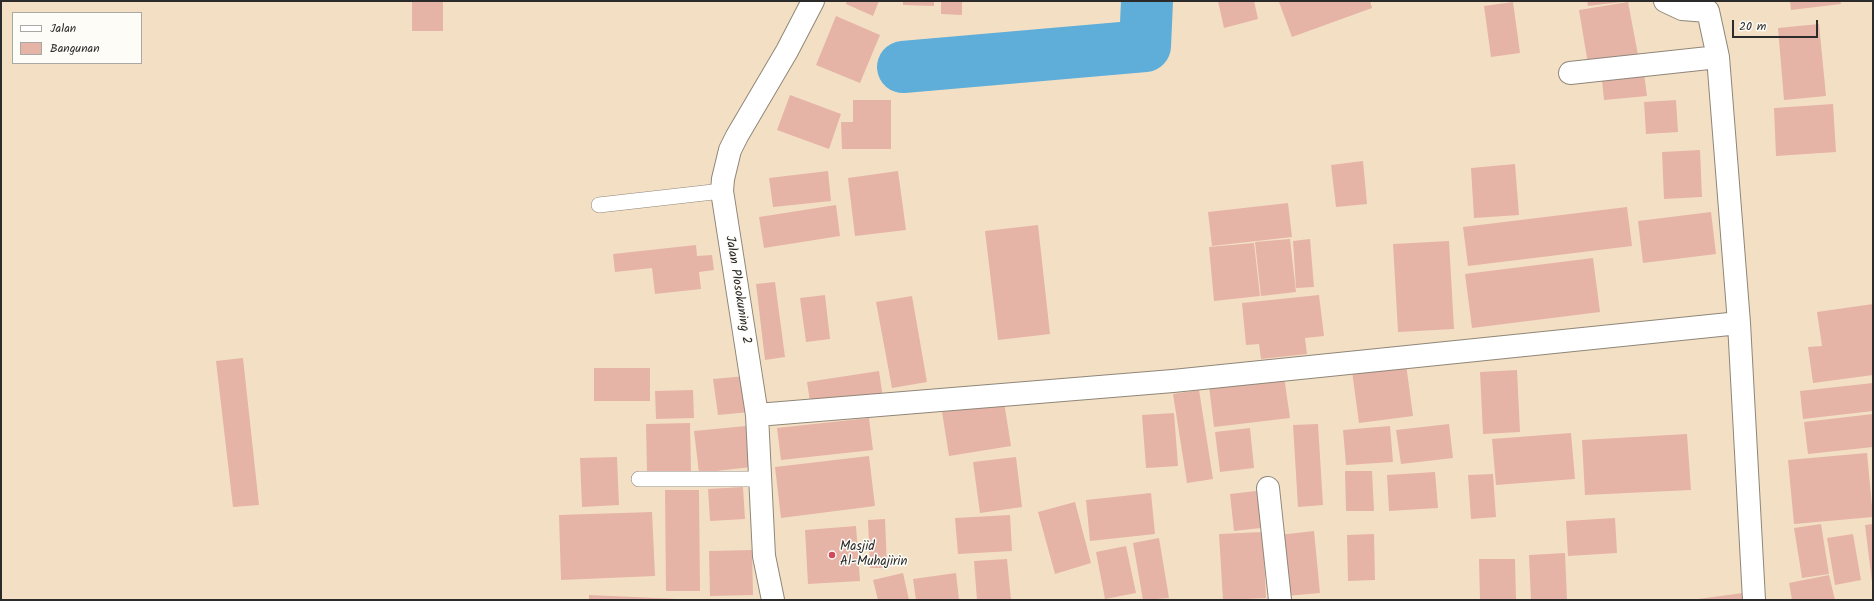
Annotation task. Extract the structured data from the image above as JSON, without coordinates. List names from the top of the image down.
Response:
{
  "streets": {
    "street": ["Jalan Plosokuning 2"]
  },
  "places": ["Masjid Al-Muhajirin"],
  "legend": ["Jalan", "Bangunan"],
  "scale_bar": "20 m"
}
